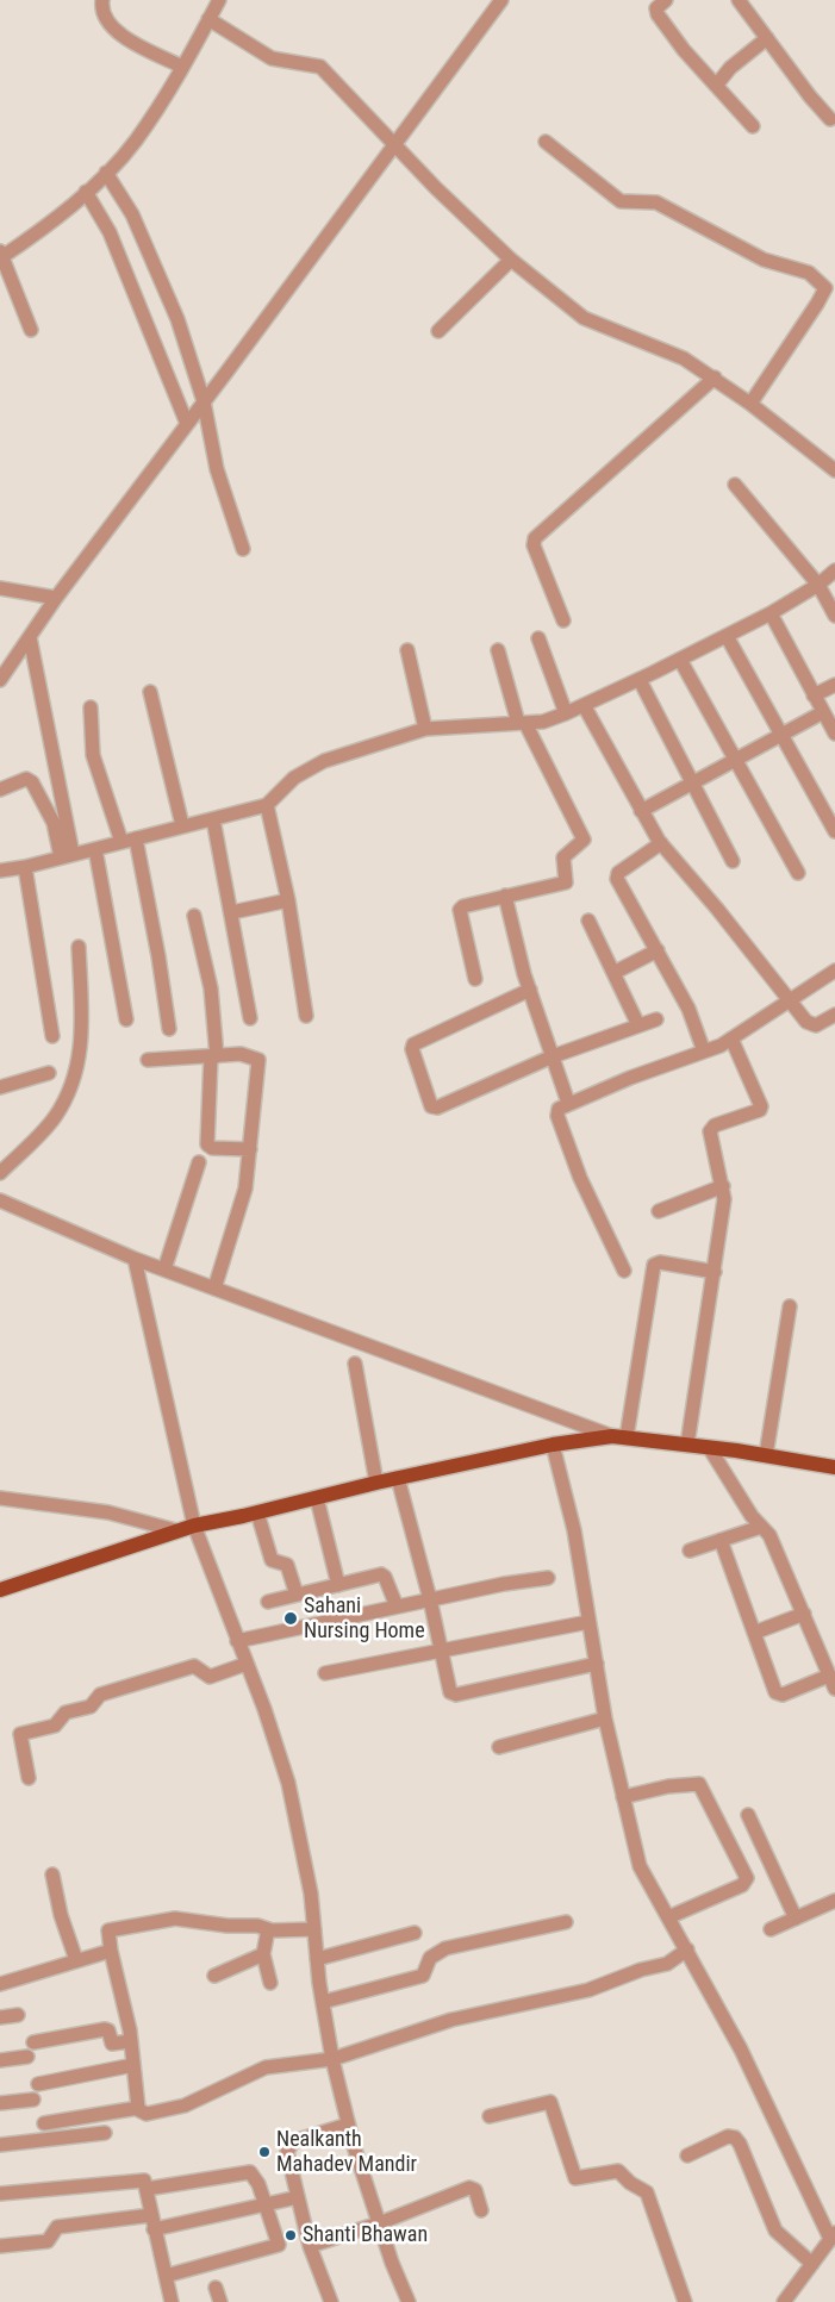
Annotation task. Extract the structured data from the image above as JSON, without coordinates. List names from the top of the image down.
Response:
{
  "places": ["Sahani Nursing Home", "Nealkanth Mahadev Mandir", "Shanti Bhawan"]
}
